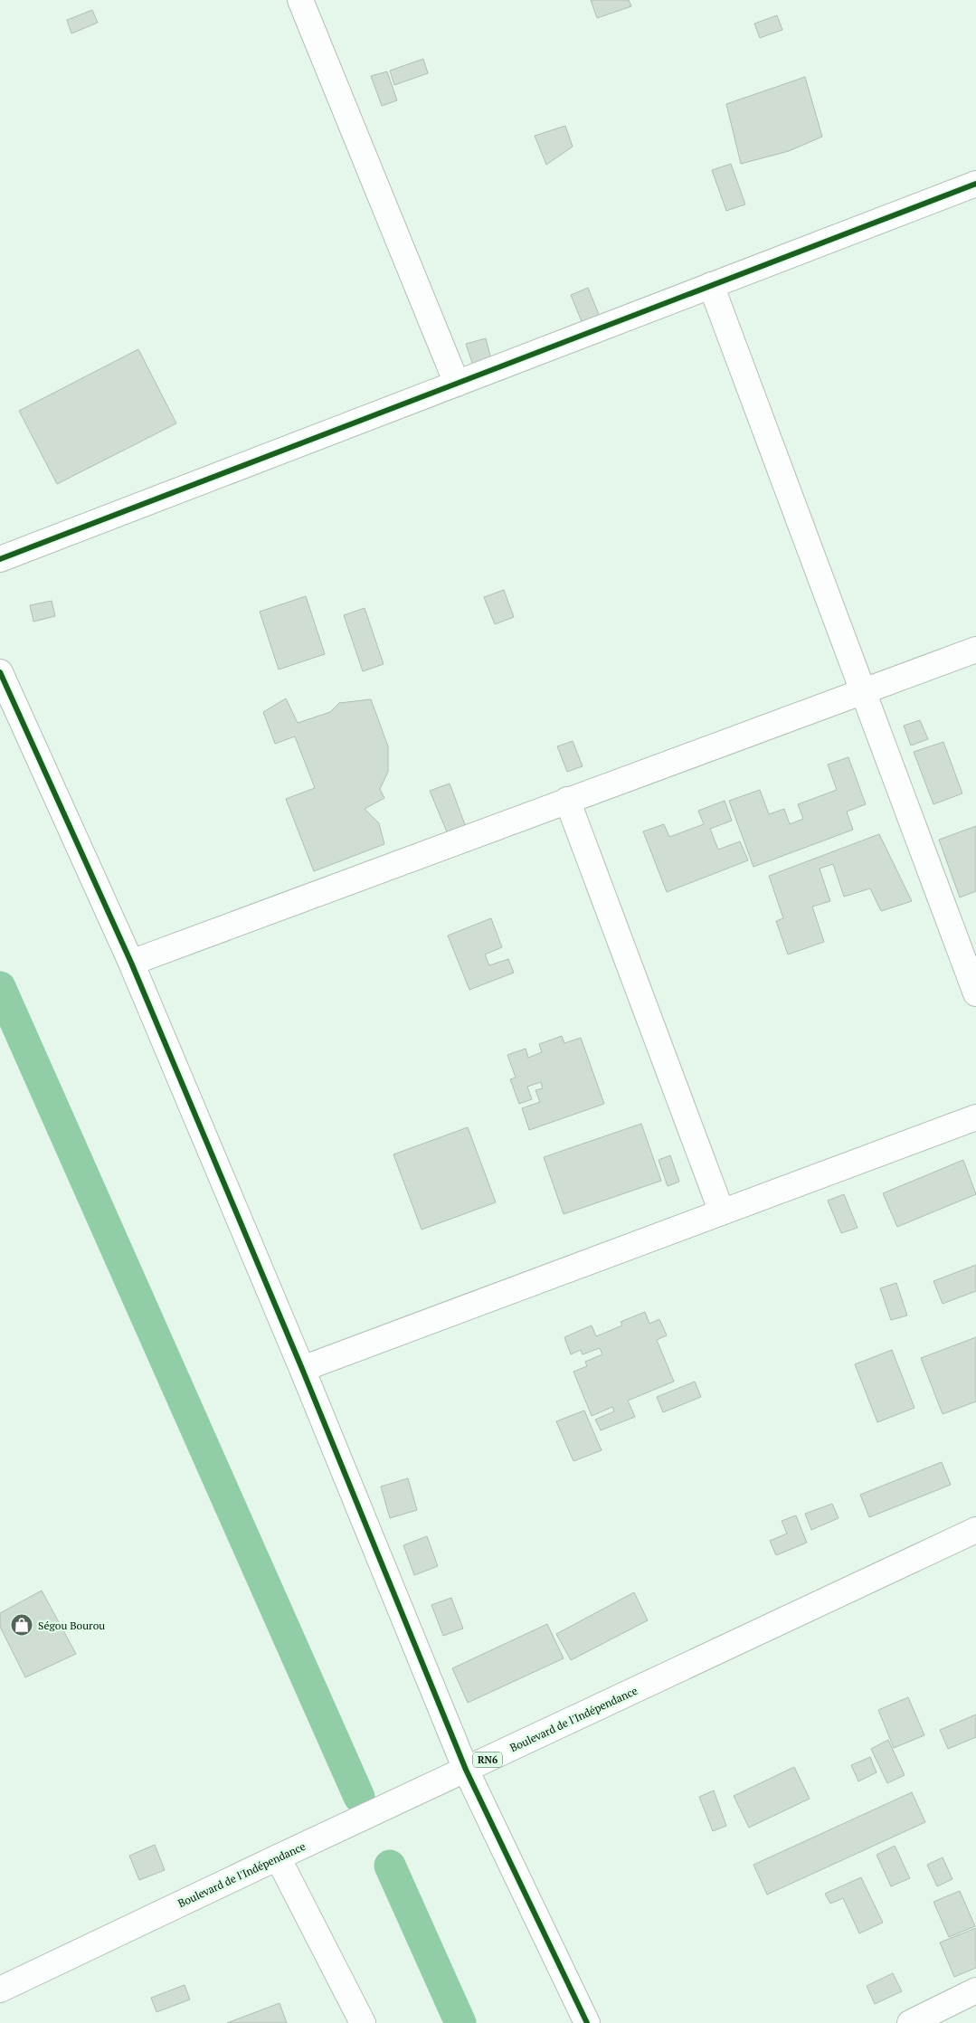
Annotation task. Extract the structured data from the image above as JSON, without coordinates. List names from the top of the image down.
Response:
{
  "streets": {
    "main road": ["Boulevard de l'Indépendance", "RN6"]
  },
  "places": {
    "shop": ["Ségou Bourou"]
  }
}
